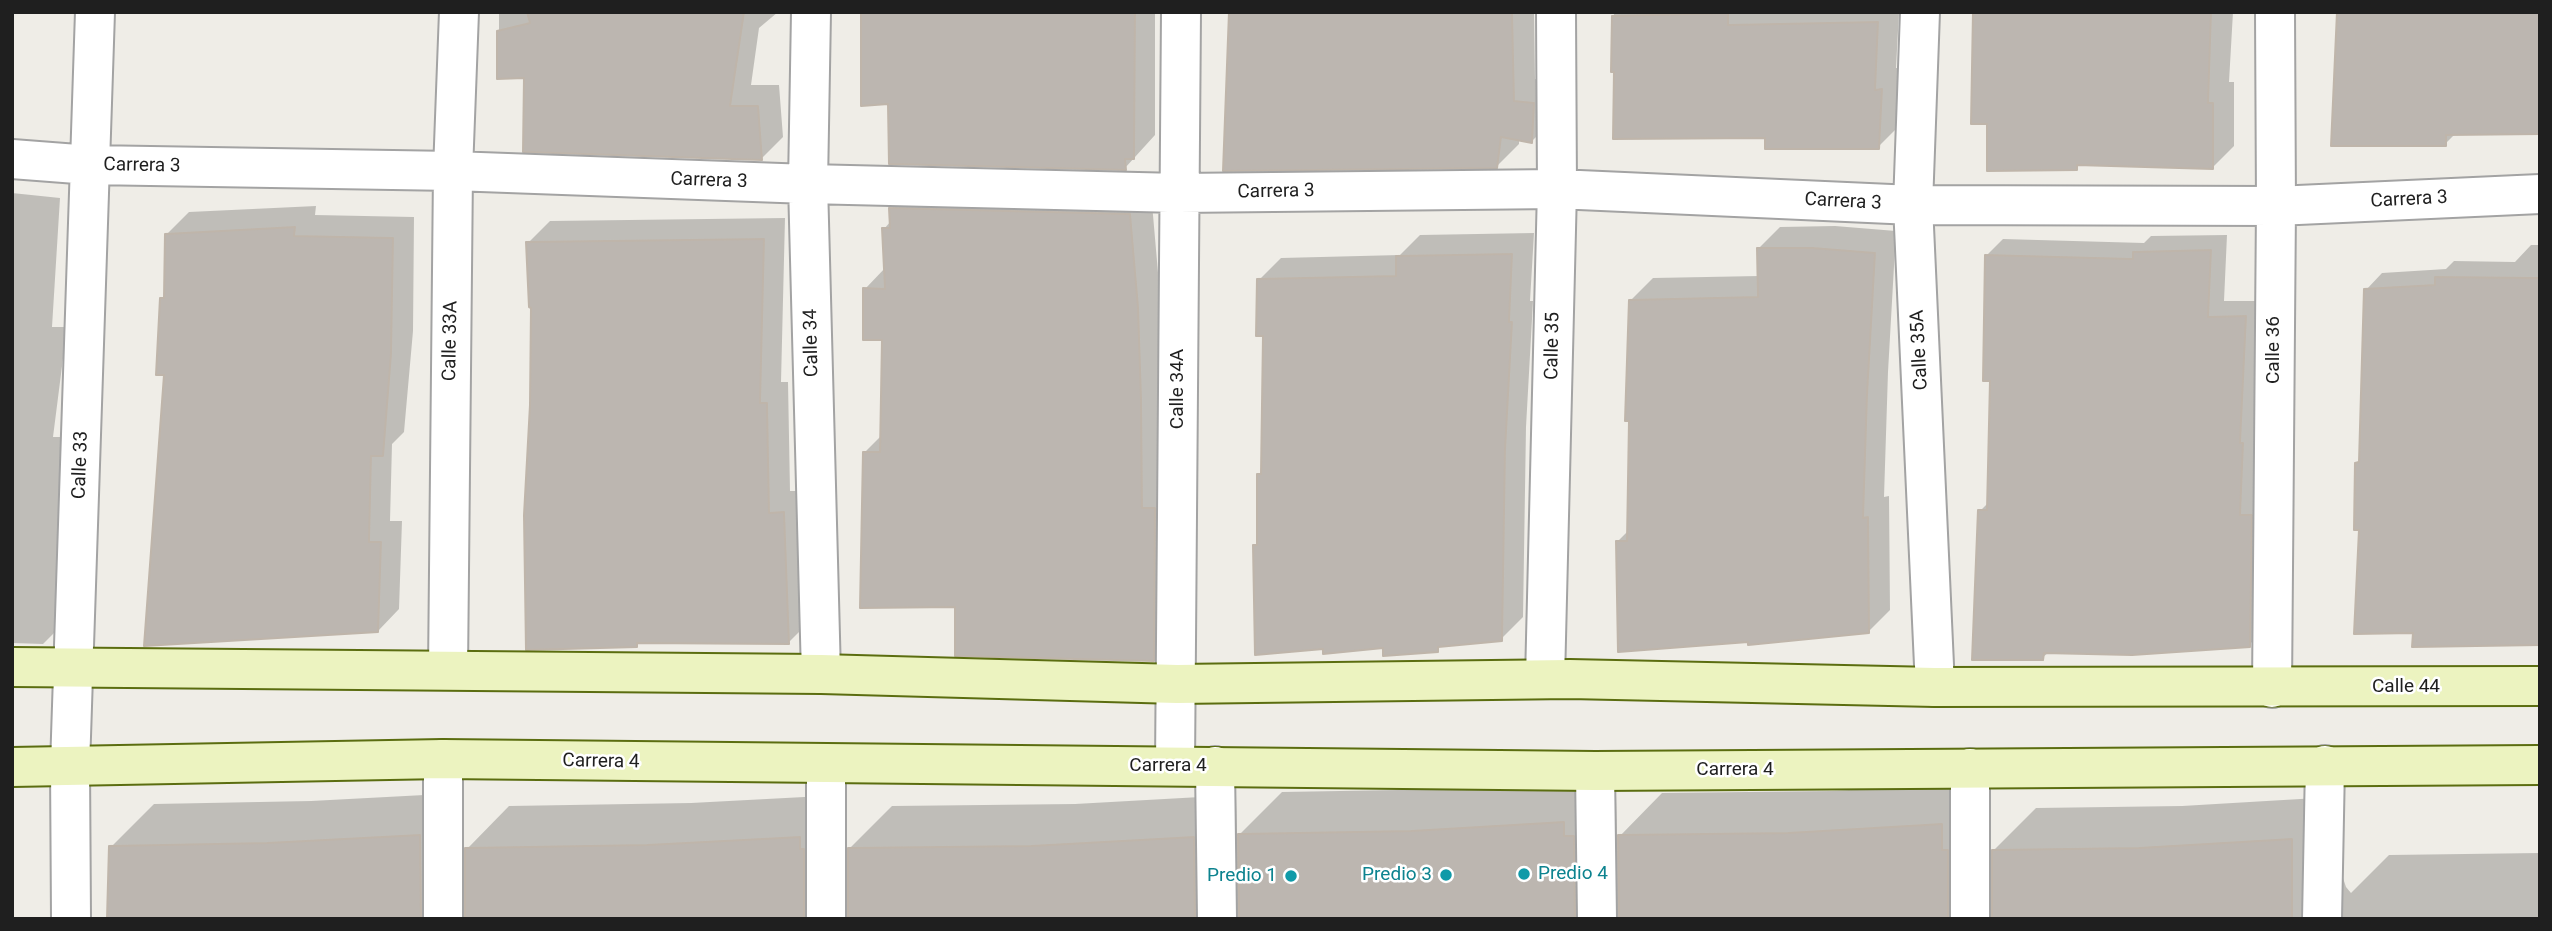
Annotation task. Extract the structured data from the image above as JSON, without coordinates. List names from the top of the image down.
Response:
{
  "streets": {
    "main road": ["Calle 44", "Carrera 4"],
    "street": [
      "Carrera 3",
      "Calle 33A",
      "Calle 34",
      "Calle 35",
      "Calle 35A",
      "Calle 36",
      "Calle 34A",
      "Calle 33"
    ]
  },
  "crossings": [
    ["Carrera 3", "Calle 33A"],
    ["Carrera 3", "Calle 34"],
    ["Carrera 3", "Calle 35"],
    ["Carrera 3", "Calle 35A"],
    ["Carrera 3", "Calle 36"],
    ["Carrera 3", "Calle 34A"],
    ["Carrera 3", "Calle 33"],
    ["Calle 36", "Calle 44"],
    ["Calle 34A", "Carrera 4"],
    ["Calle 33", "Carrera 4"]
  ],
  "places": ["Predio 4", "Predio 3", "Predio 1"]
}
